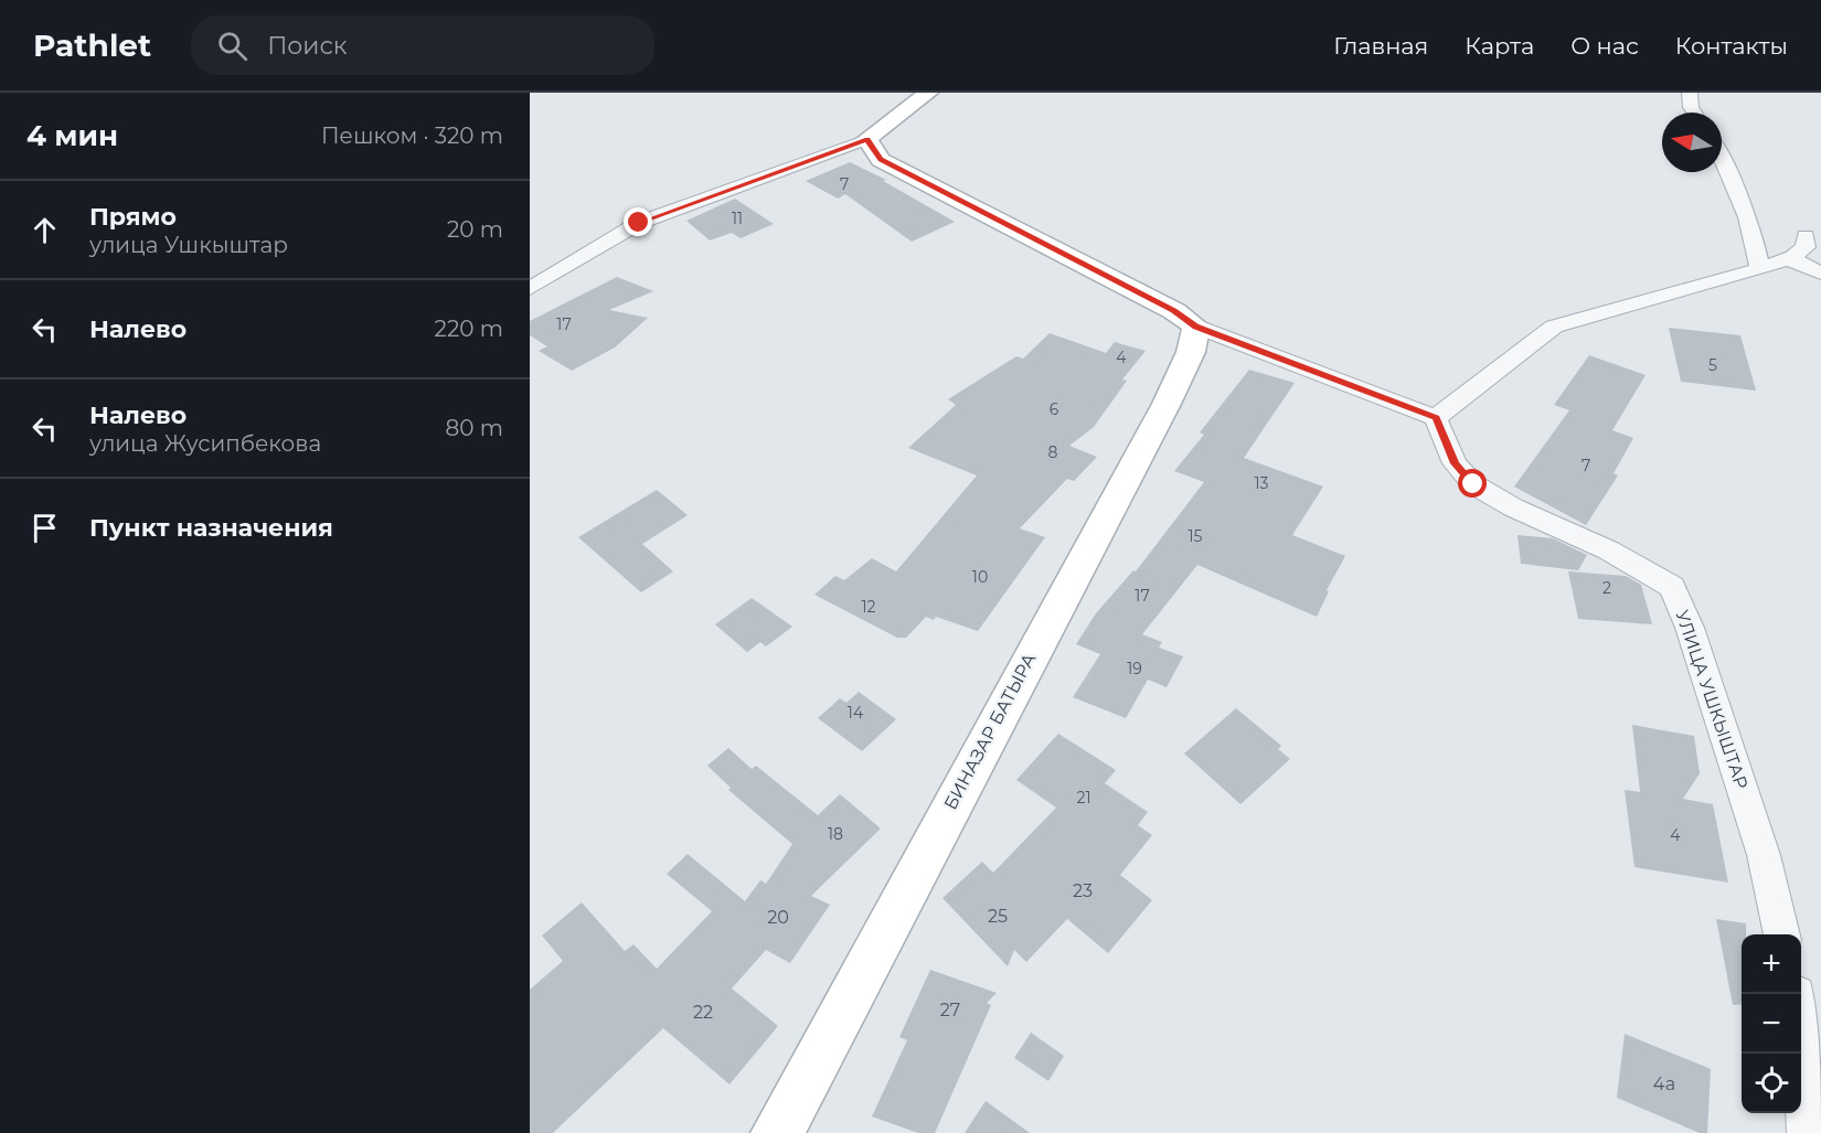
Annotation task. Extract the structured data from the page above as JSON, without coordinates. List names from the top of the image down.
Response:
{
  "streets": {
    "street": ["УЛИЦА УШКЫШТАР", "БИНАЗАР БАТЫРА"]
  },
  "house_numbers": [
    "7",
    "11",
    "17",
    "4",
    "5",
    "6",
    "8",
    "7",
    "13",
    "15",
    "10",
    "2",
    "17",
    "12",
    "19",
    "14",
    "21",
    "18",
    "4",
    "23",
    "25",
    "20",
    "27",
    "22",
    "4а"
  ],
  "north": "left",
  "page": {
    "header": "Pathlet",
    "search": "Поиск",
    "nav": [
      "Главная",
      "Карта",
      "О нас",
      "Контакты"
    ],
    "heading": ["4 мин", "Пешком · 320 m"],
    "list": [
      ["Прямо", "улица Ушкыштар", "20 m"],
      ["Налево", "220 m"],
      ["Налево", "улица Жусипбекова", "80 m"],
      "Пункт назначения"
    ],
    "map_buttons": ["+", "−"]
  }
}
